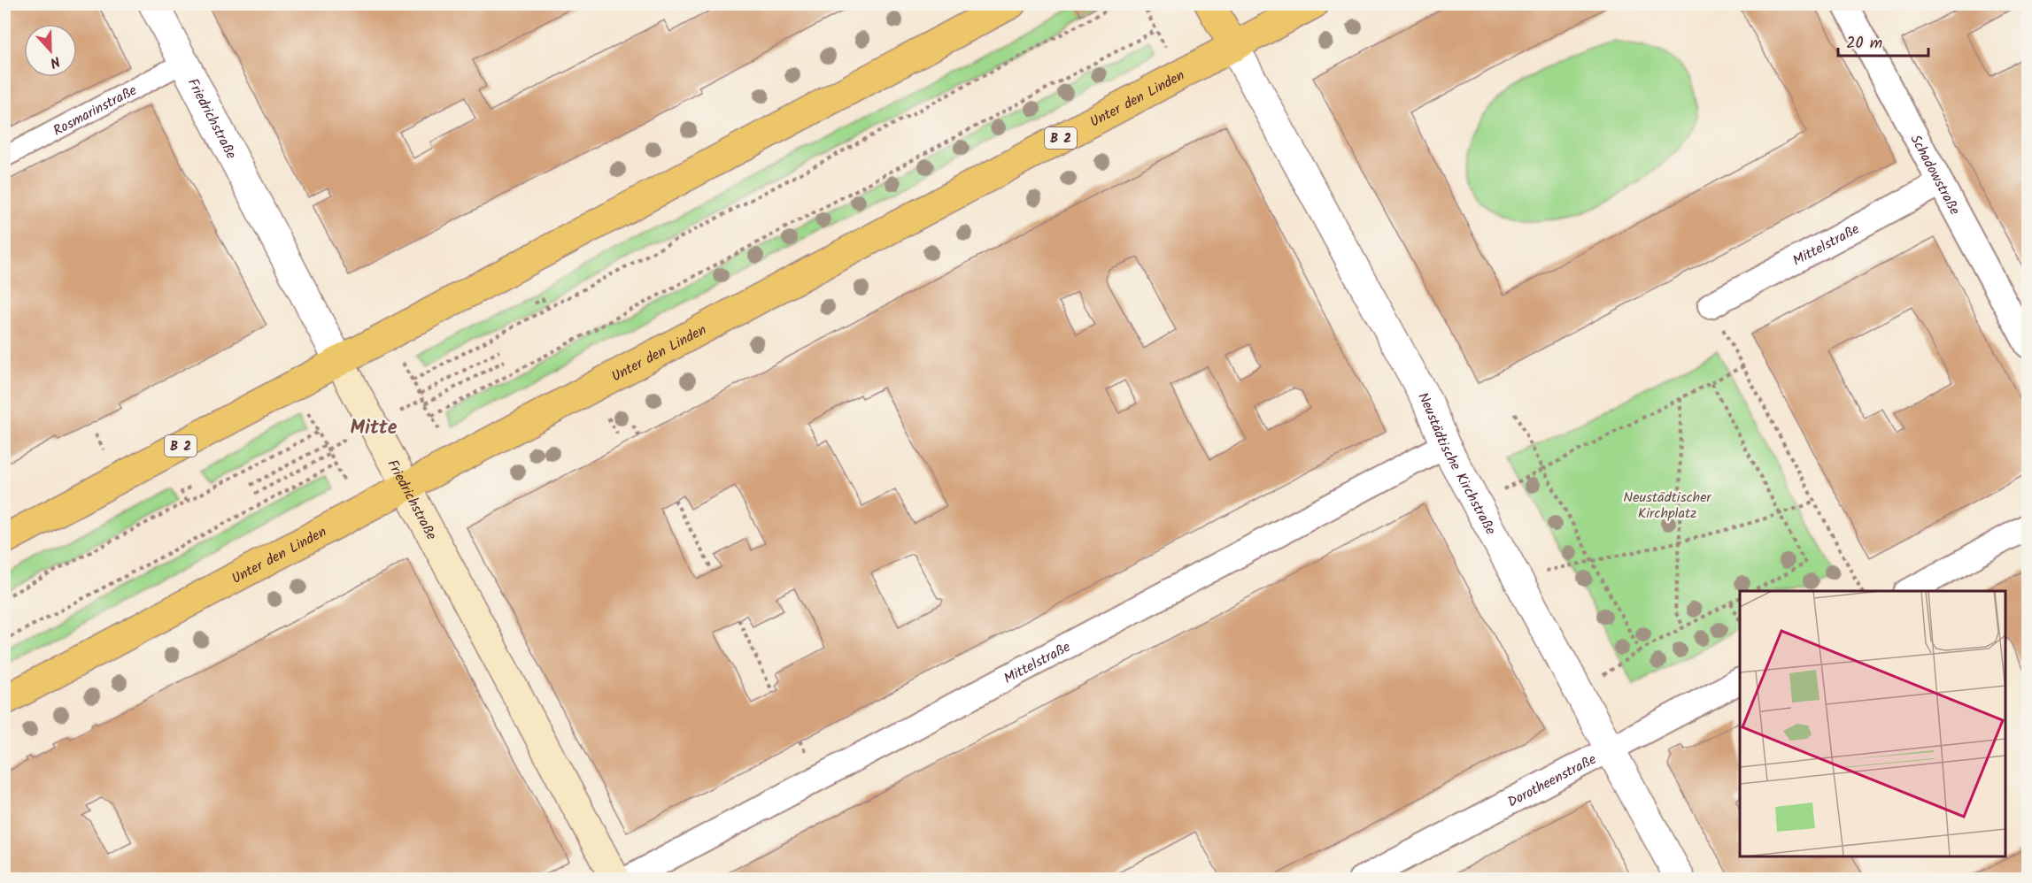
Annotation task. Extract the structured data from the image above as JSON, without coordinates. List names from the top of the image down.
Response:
{
  "streets": {
    "main road": ["Unter den Linden", "Friedrichstraße", "B 2"],
    "street": [
      "Rosmarinstraße",
      "Schadowstraße",
      "Mittelstraße",
      "Neustädtische Kirchstraße",
      "Dorotheenstraße"
    ]
  },
  "crossings": [
    ["Unter den Linden", "Friedrichstraße"],
    ["Unter den Linden", "Neustädtische Kirchstraße"],
    ["Rosmarinstraße", "Friedrichstraße"],
    ["Friedrichstraße", "B 2"],
    ["Schadowstraße", "Mittelstraße"],
    ["Mittelstraße", "Neustädtische Kirchstraße"],
    ["Neustädtische Kirchstraße", "Dorotheenstraße"]
  ],
  "districts": ["Mitte"],
  "parks": ["Neustädtischer Kirchplatz"],
  "scale_bar": "20 m",
  "north": "bottom"
}
